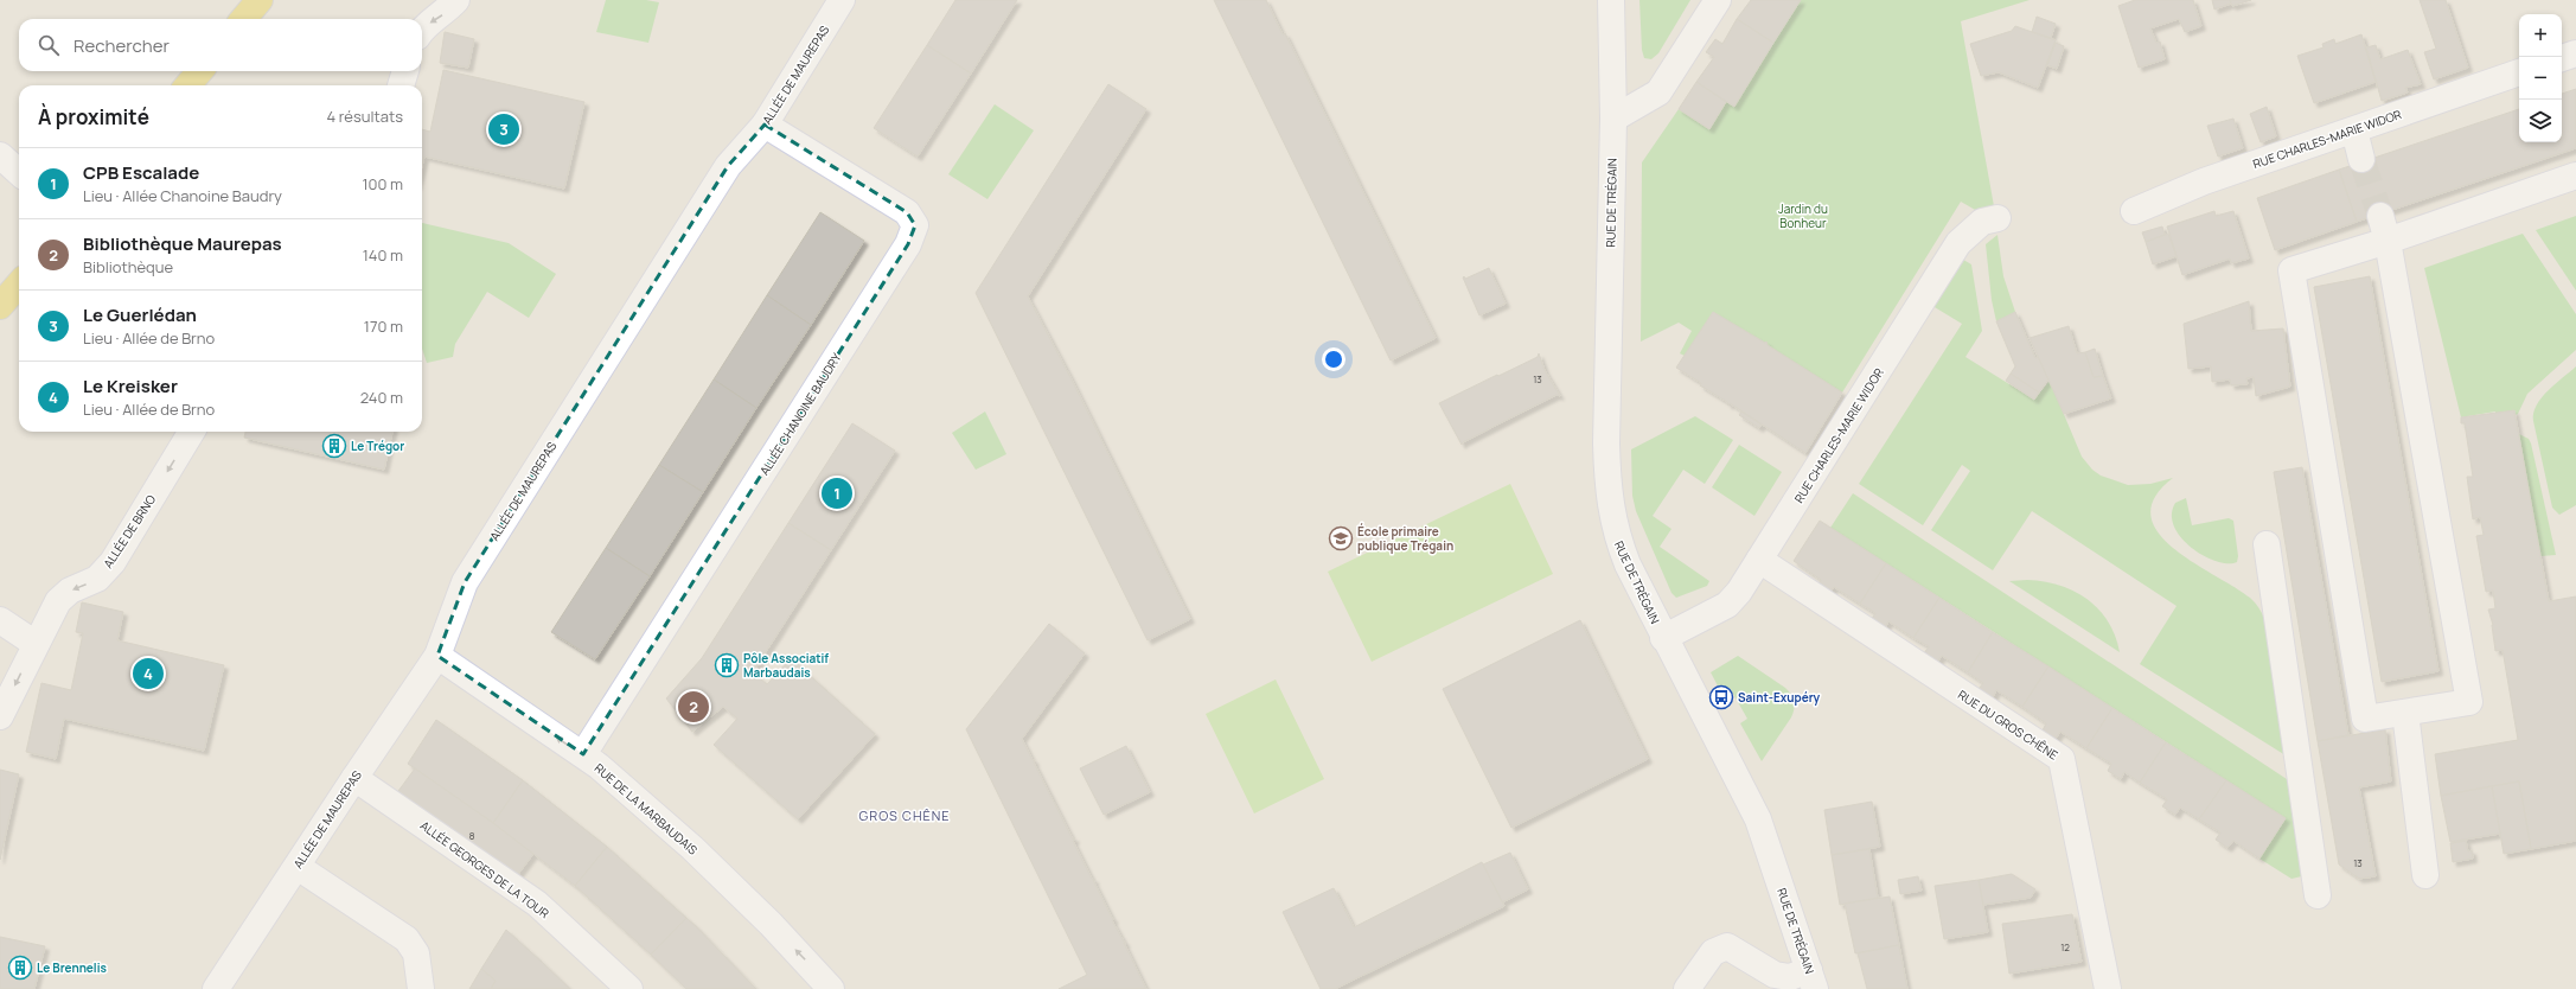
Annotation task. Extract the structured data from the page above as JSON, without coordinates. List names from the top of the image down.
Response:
{
  "streets": {
    "street": [
      "ALLÉE DE MAUREPAS",
      "RUE CHARLES-MARIE WIDOR",
      "RUE DE TRÉGAIN",
      "ALLÉE CHANOINE BAUDRY",
      "ALLÉE DE BRNO",
      "RUE DU GROS CHÊNE",
      "RUE DE LA MARBAUDAIS",
      "ALLÉE GEORGES DE LA TOUR"
    ]
  },
  "crossings": [
    ["ALLÉE DE MAUREPAS", "ALLÉE CHANOINE BAUDRY"],
    ["ALLÉE DE MAUREPAS", "RUE DE LA MARBAUDAIS"],
    ["ALLÉE DE MAUREPAS", "ALLÉE GEORGES DE LA TOUR"],
    ["RUE CHARLES-MARIE WIDOR", "RUE DE TRÉGAIN"],
    ["RUE CHARLES-MARIE WIDOR", "RUE DU GROS CHÊNE"],
    ["ALLÉE CHANOINE BAUDRY", "RUE DE LA MARBAUDAIS"]
  ],
  "one_way": ["ALLÉE DE BRNO", "RUE DE LA MARBAUDAIS"],
  "districts": ["GROS CHÊNE"],
  "parks": ["Jardin du Bonheur"],
  "places": {
    "building": ["Le Trégor", "Pôle Associatif Marbaudais", "Le Brennelis"],
    "school or university": ["École primaire publique Trégain"],
    "bus stop": ["Saint-Exupéry"]
  },
  "house_numbers": [
    "13",
    "8",
    "13",
    "12"
  ],
  "page": {
    "map_buttons": ["+", "−"],
    "search": "Rechercher",
    "heading": ["À proximité", "4 résultats"],
    "pins": [
      "3",
      "1",
      "4",
      "2"
    ],
    "list": [
      {
        "mark": "1",
        "name": "CPB Escalade",
        "note": "Lieu · Allée Chanoine Baudry",
        "value": "100 m"
      },
      {
        "mark": "2",
        "name": "Bibliothèque Maurepas",
        "note": "Bibliothèque",
        "value": "140 m"
      },
      {
        "mark": "3",
        "name": "Le Guerlédan",
        "note": "Lieu · Allée de Brno",
        "value": "170 m"
      },
      {
        "mark": "4",
        "name": "Le Kreisker",
        "note": "Lieu · Allée de Brno",
        "value": "240 m"
      }
    ]
  }
}
